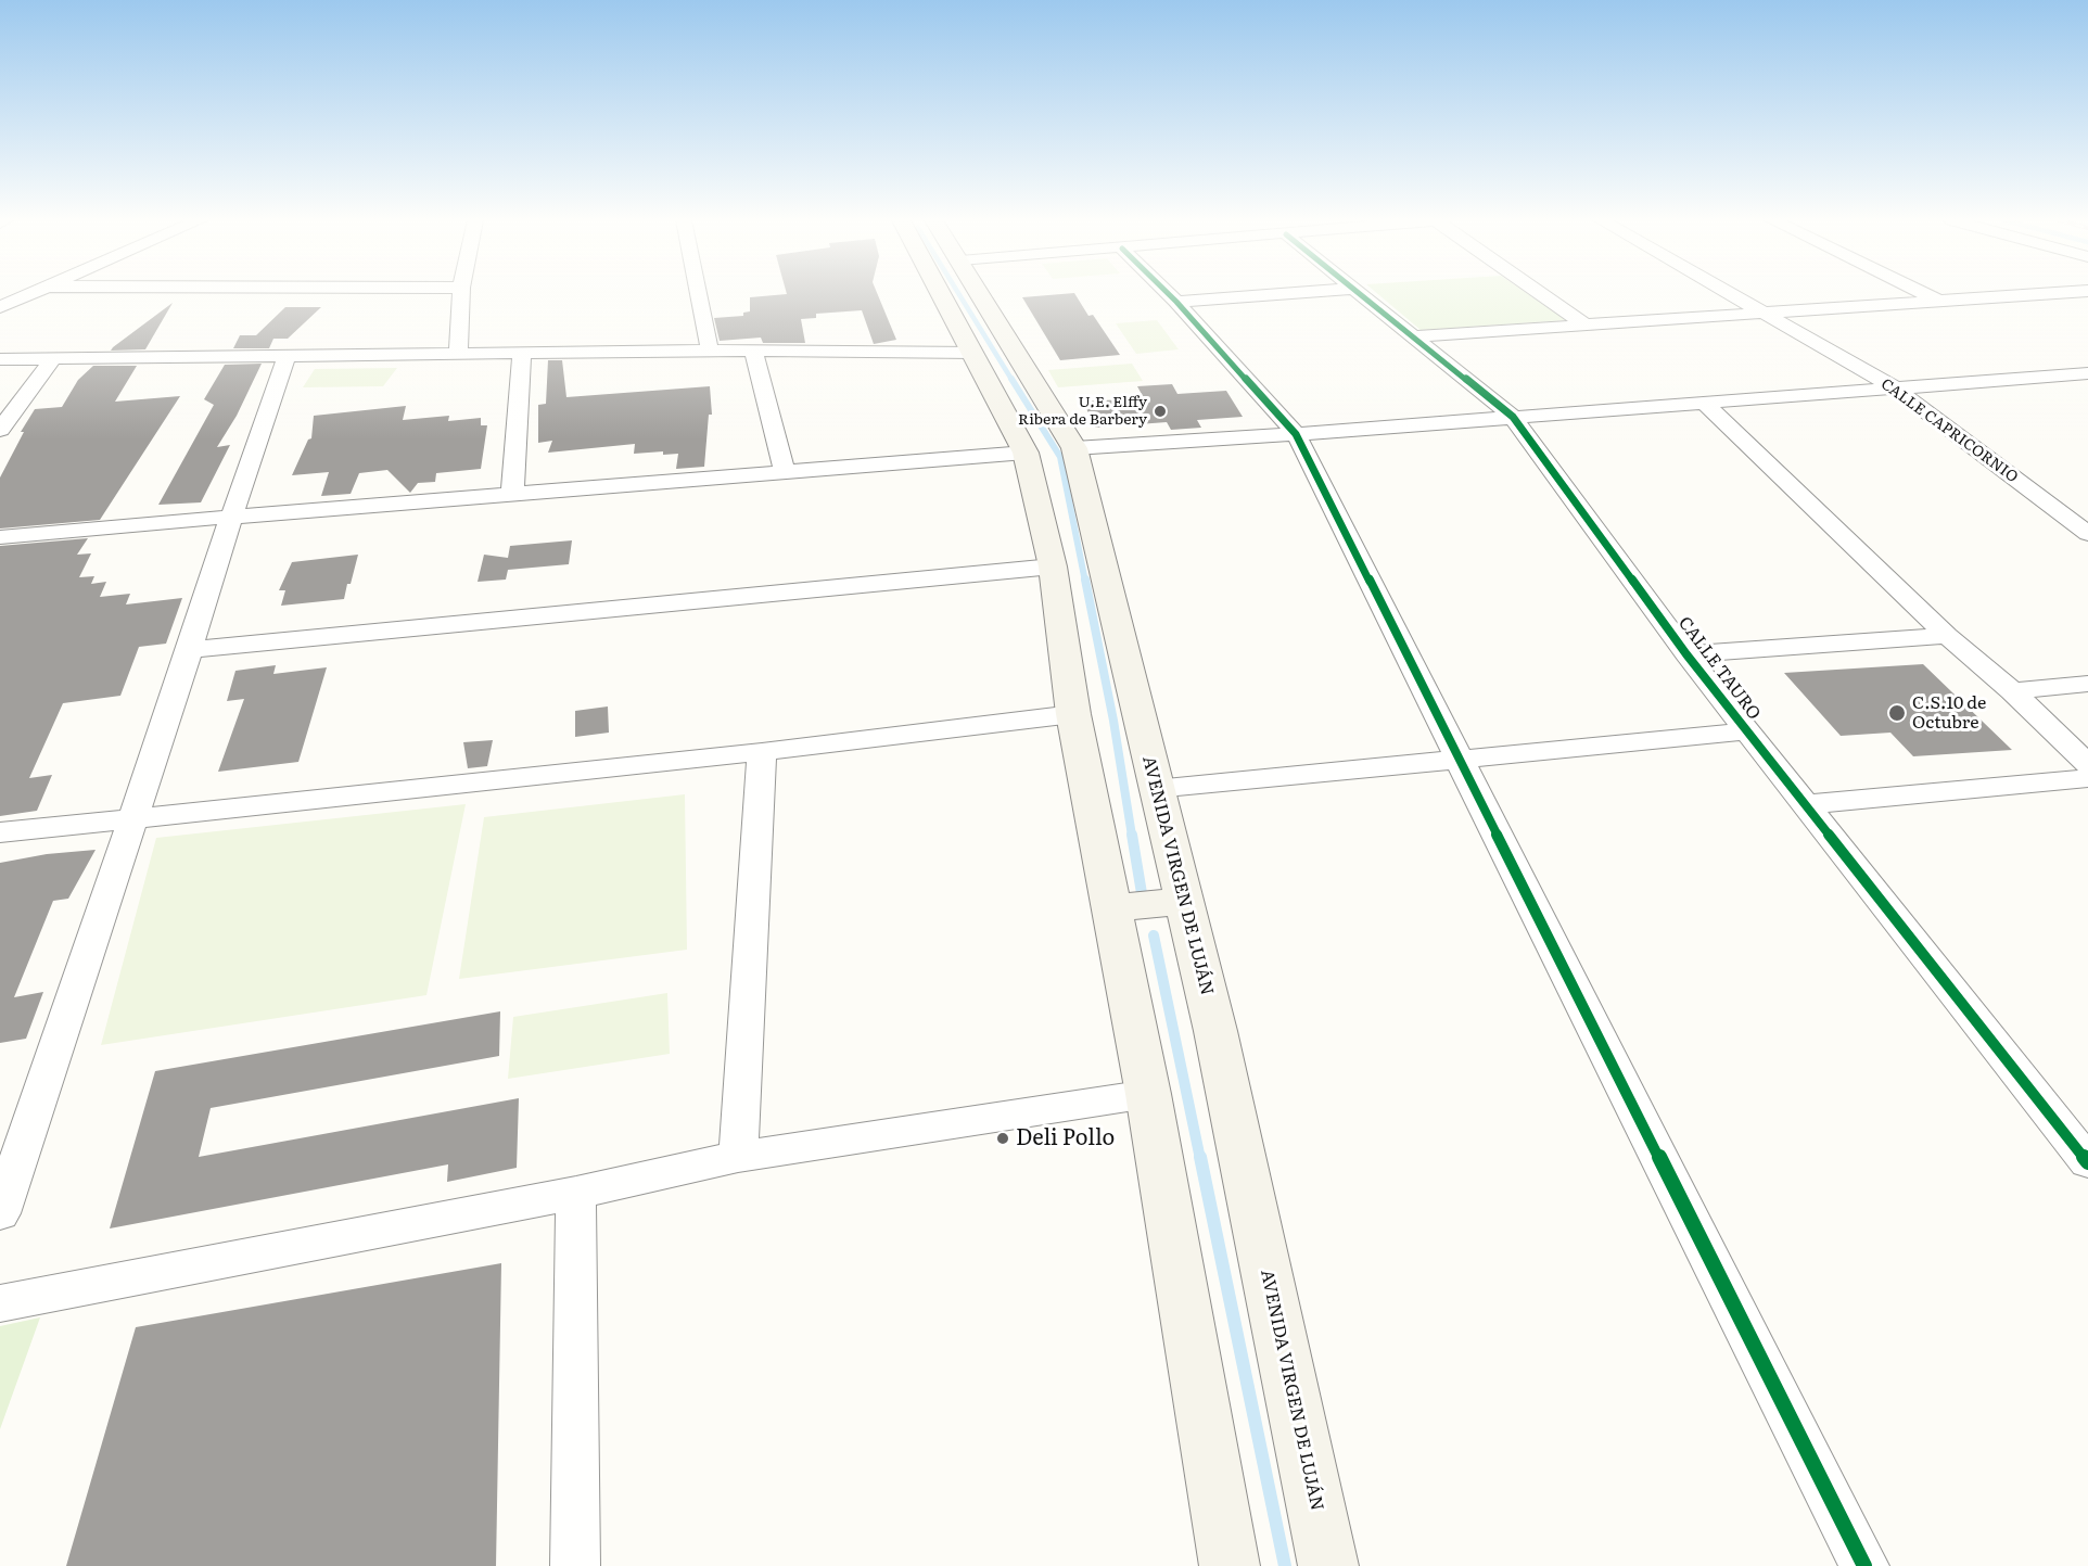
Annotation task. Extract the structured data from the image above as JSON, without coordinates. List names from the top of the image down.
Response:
{
  "streets": {
    "main road": ["AVENIDA VIRGEN DE LUJÁN"],
    "street": ["CALLE CAPRICORNIO", "CALLE TAURO"]
  },
  "places": ["U.E. Elffy Ribera de Barbery", "C.S.10 de Octubre", "Deli Pollo"]
}
